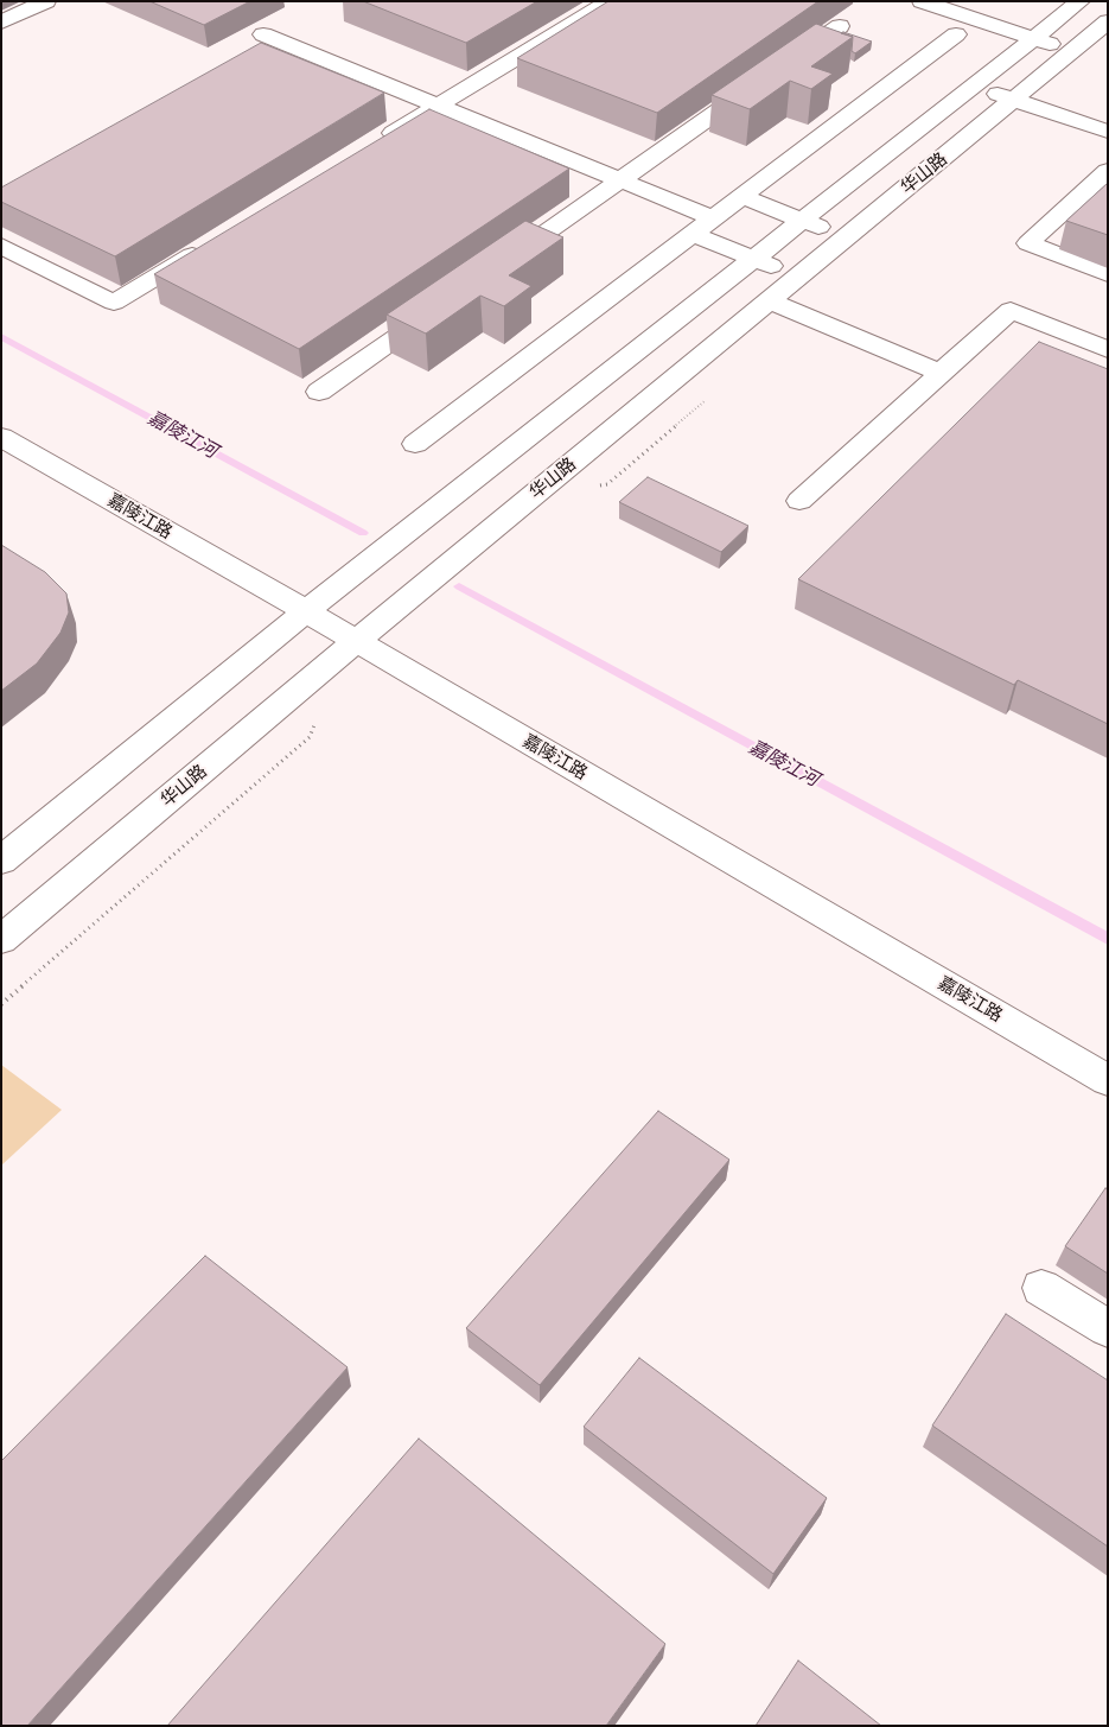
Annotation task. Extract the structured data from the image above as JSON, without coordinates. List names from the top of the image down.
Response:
{
  "streets": {
    "street": ["华山路", "嘉陵江路"]
  },
  "crossings": [
    ["华山路", "嘉陵江路"]
  ],
  "water": ["嘉陵江河"]
}
